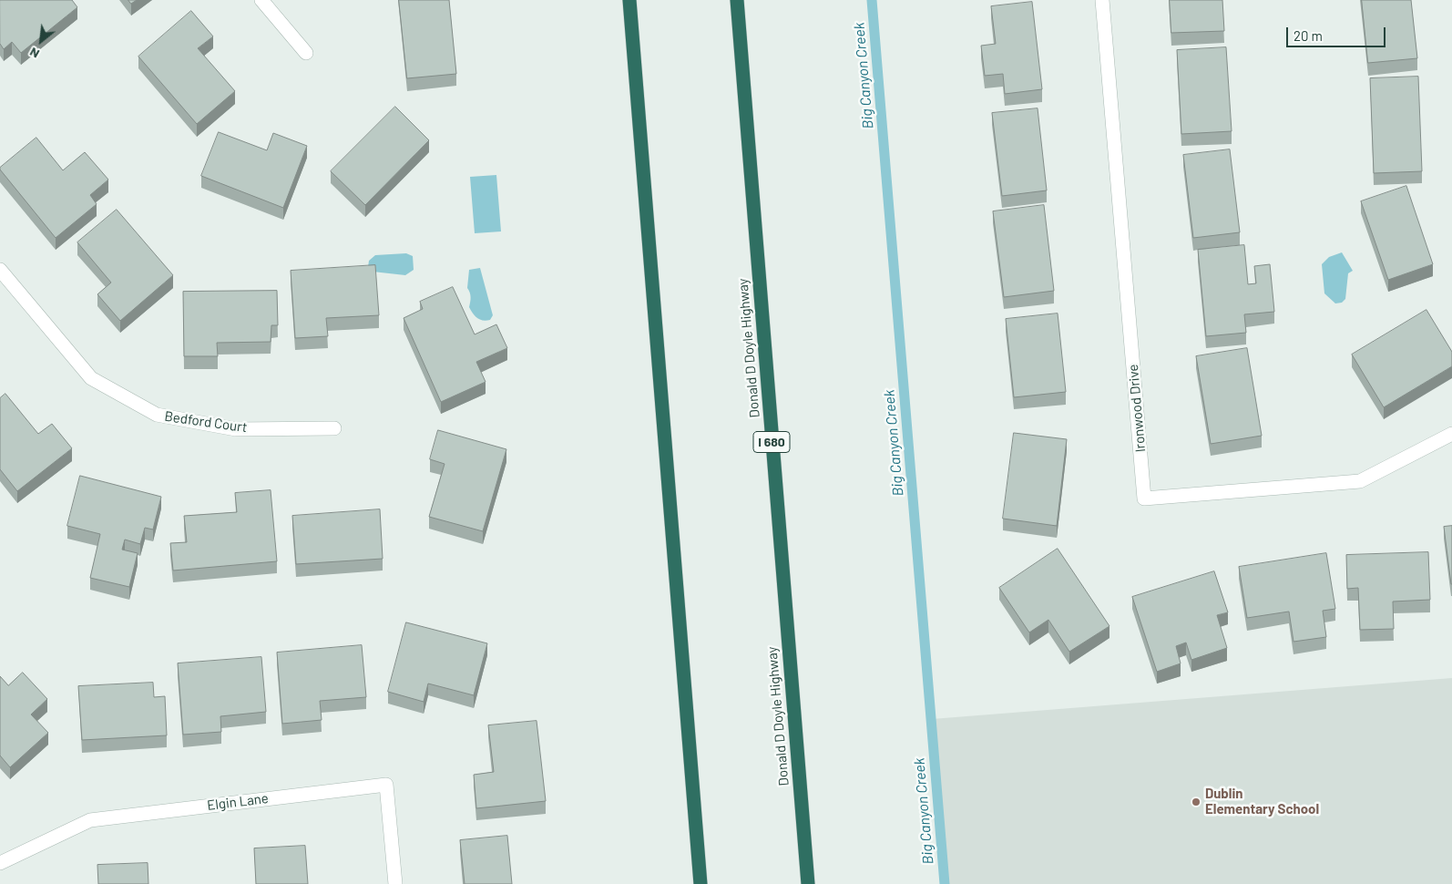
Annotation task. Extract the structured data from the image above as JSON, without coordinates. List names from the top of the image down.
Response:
{
  "streets": {
    "highway": ["Donald D Doyle Highway", "I 680"],
    "street": ["Ironwood Drive", "Bedford Court", "Elgin Lane"]
  },
  "water": ["Big Canyon Creek"],
  "places": ["Dublin Elementary School"],
  "scale_bar": "20 m",
  "north": "bottom left"
}
